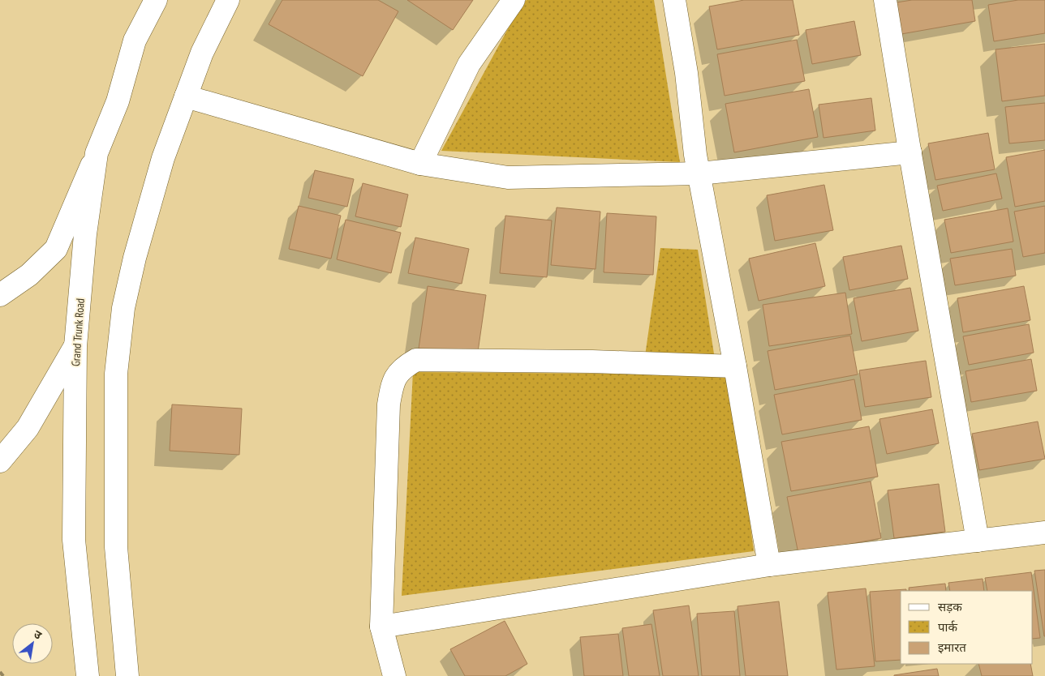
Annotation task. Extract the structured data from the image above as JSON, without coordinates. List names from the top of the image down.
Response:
{
  "streets": {
    "main road": ["Grand Trunk Road"]
  },
  "legend": ["सड़क", "पार्क", "इमारत"],
  "north": "top right"
}
